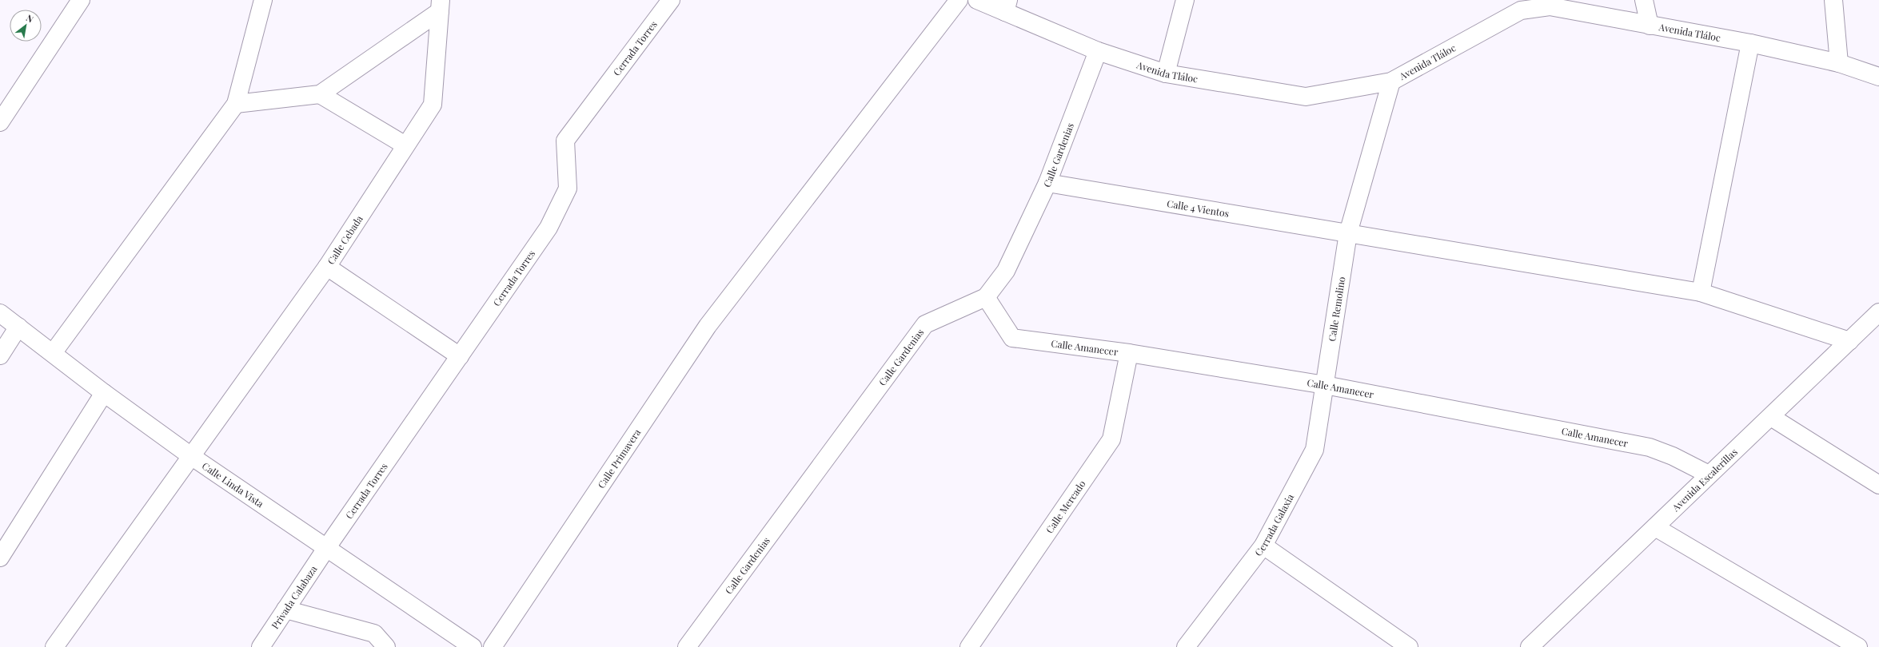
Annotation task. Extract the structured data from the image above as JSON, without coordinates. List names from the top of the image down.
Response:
{
  "streets": {
    "street": [
      "Avenida Tláloc",
      "Cerrada Torres",
      "Calle Gardenias",
      "Calle 4 Vientos",
      "Calle Cebada",
      "Calle Remolino",
      "Calle Amanecer",
      "Calle Primavera",
      "Avenida Escalerillas",
      "Calle Linda Vista",
      "Calle Mercado",
      "Cerrada Galaxia",
      "Privada Calabaza"
    ]
  },
  "crossings": [
    ["Avenida Tláloc", "Calle Gardenias"],
    ["Avenida Tláloc", "Calle Remolino"],
    ["Cerrada Torres", "Calle Linda Vista"],
    ["Cerrada Torres", "Privada Calabaza"],
    ["Calle Gardenias", "Calle 4 Vientos"],
    ["Calle Gardenias", "Calle Amanecer"],
    ["Calle 4 Vientos", "Calle Remolino"],
    ["Calle 4 Vientos", "Avenida Escalerillas"],
    ["Calle Cebada", "Calle Linda Vista"],
    ["Calle Remolino", "Calle Amanecer"],
    ["Calle Remolino", "Cerrada Galaxia"],
    ["Calle Amanecer", "Avenida Escalerillas"],
    ["Calle Amanecer", "Calle Mercado"],
    ["Calle Amanecer", "Cerrada Galaxia"],
    ["Calle Linda Vista", "Privada Calabaza"]
  ],
  "north": "top right"
}
